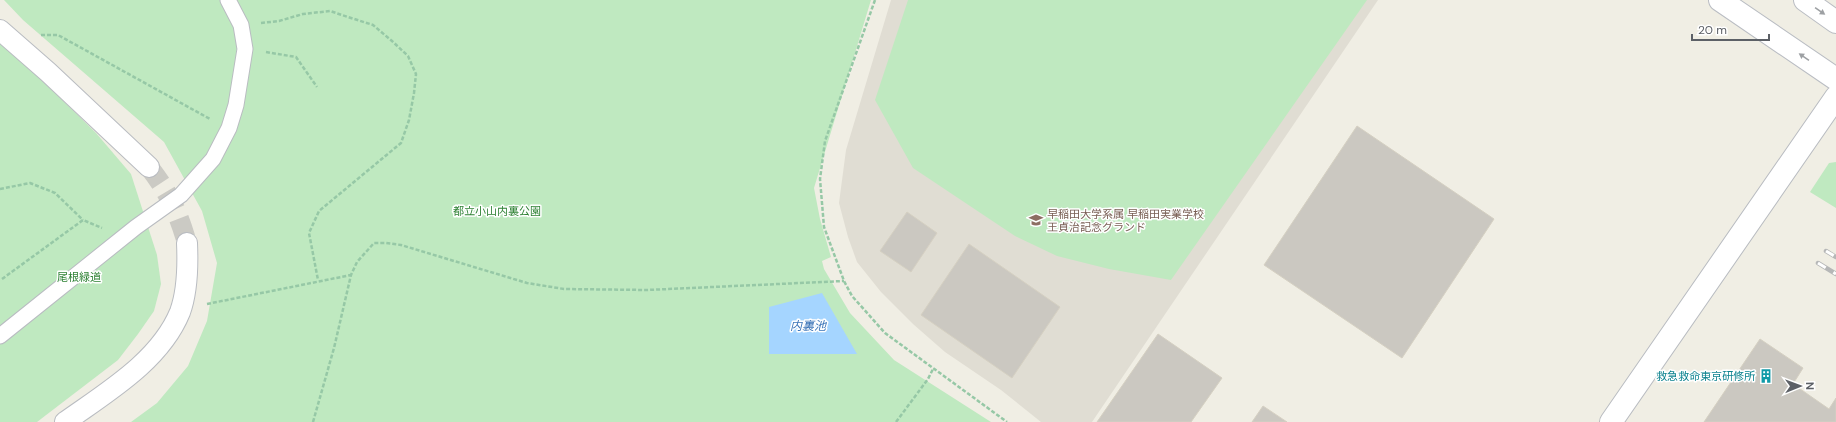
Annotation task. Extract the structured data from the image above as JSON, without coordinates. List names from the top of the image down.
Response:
{
  "water": ["内裏池"],
  "parks": ["都立小山内裏公園", "尾根緑道"],
  "places": {
    "school or university": ["早稲田大学系属 早稲田実業学校 王貞治記念グランド"],
    "building": ["救急救命東京研修所"]
  },
  "scale_bar": "20 m",
  "north": "right"
}
